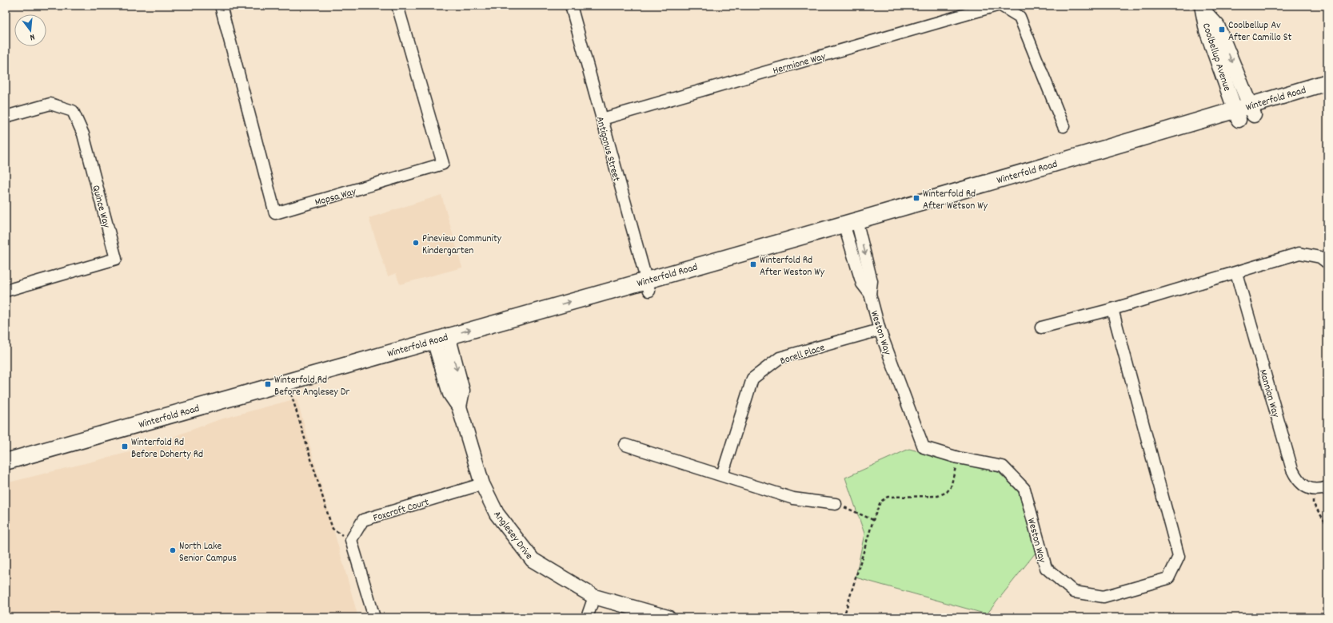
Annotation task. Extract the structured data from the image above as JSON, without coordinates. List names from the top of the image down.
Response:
{
  "streets": {
    "main road": ["Winterfold Road"],
    "street": [
      "Coolbellup Avenue",
      "Hermione Way",
      "Antigonus Street",
      "Mopsa Way",
      "Quince Way",
      "Weston Way",
      "Borell Place",
      "Mannion Way",
      "Foxcroft Court",
      "Anglesey Drive"
    ]
  },
  "crossings": [
    ["Coolbellup Avenue", "Winterfold Road"],
    ["Hermione Way", "Antigonus Street"],
    ["Winterfold Road", "Antigonus Street"],
    ["Winterfold Road", "Weston Way"],
    ["Winterfold Road", "Anglesey Drive"],
    ["Weston Way", "Borell Place"],
    ["Foxcroft Court", "Anglesey Drive"]
  ],
  "places": {
    "transit": [
      "Coolbellup Av After Camillo St",
      "Winterfold Rd After Wetson Wy",
      "Winterfold Rd After Weston Wy",
      "Winterfold Rd Before Anglesey Dr",
      "Winterfold Rd Before Doherty Rd"
    ],
    "other": ["Pineview Community Kindergarten", "North Lake Senior Campus"]
  },
  "north": "bottom"
}
